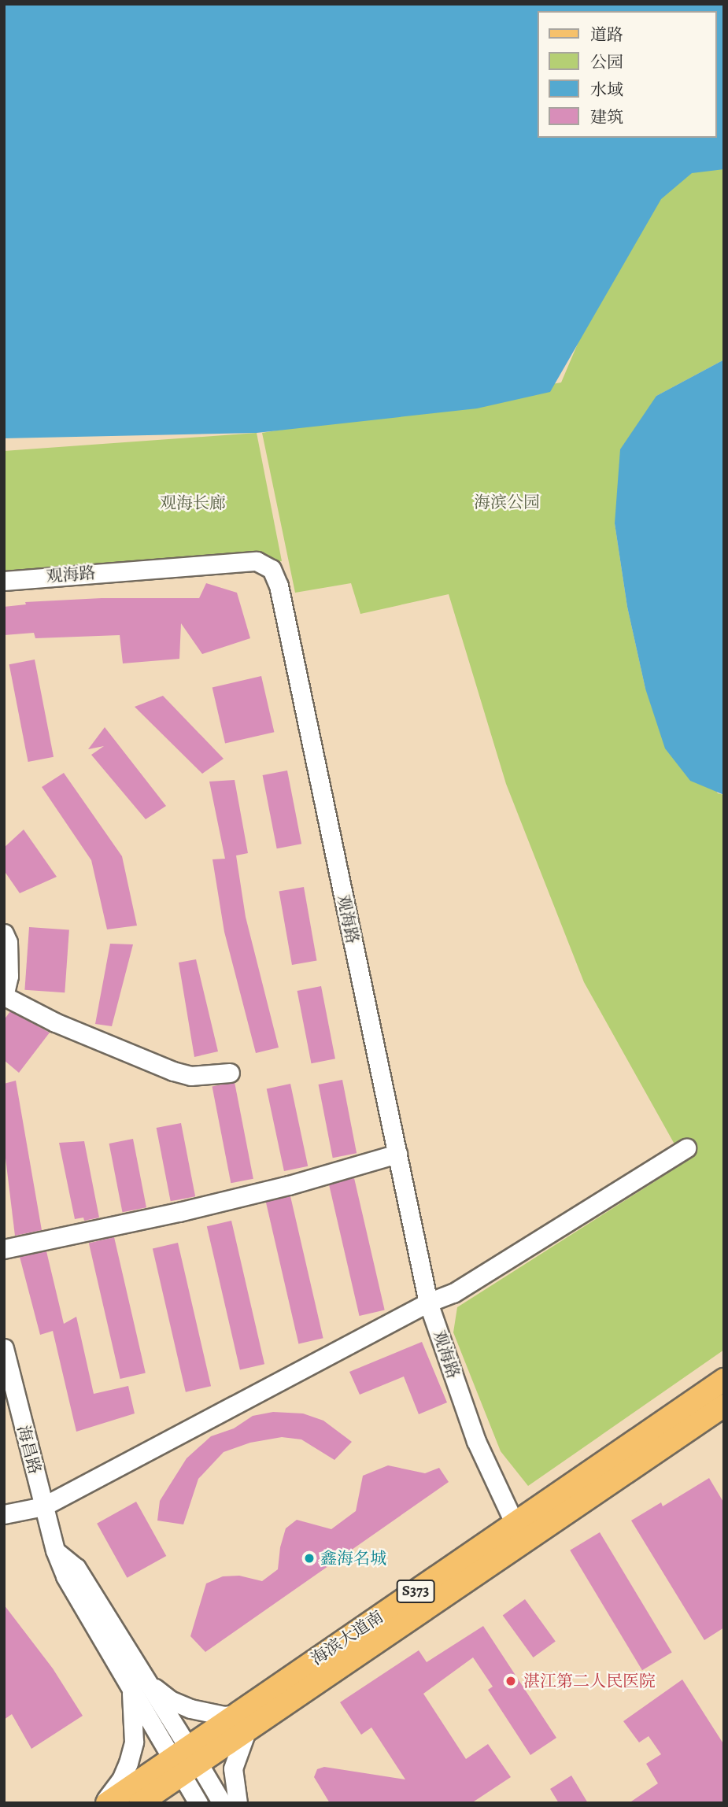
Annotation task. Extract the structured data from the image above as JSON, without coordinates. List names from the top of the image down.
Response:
{
  "streets": {
    "main road": ["S373", "海滨大道南"],
    "street": ["观海路", "海昌路"]
  },
  "crossings": [
    ["观海路", "海滨大道南"],
    ["海昌路", "海滨大道南"]
  ],
  "parks": ["海滨公园", "观海长廊"],
  "places": ["鑫海名城", "湛江第二人民医院"],
  "legend": [
    "道路",
    "公园",
    "水域",
    "建筑"
  ]
}
